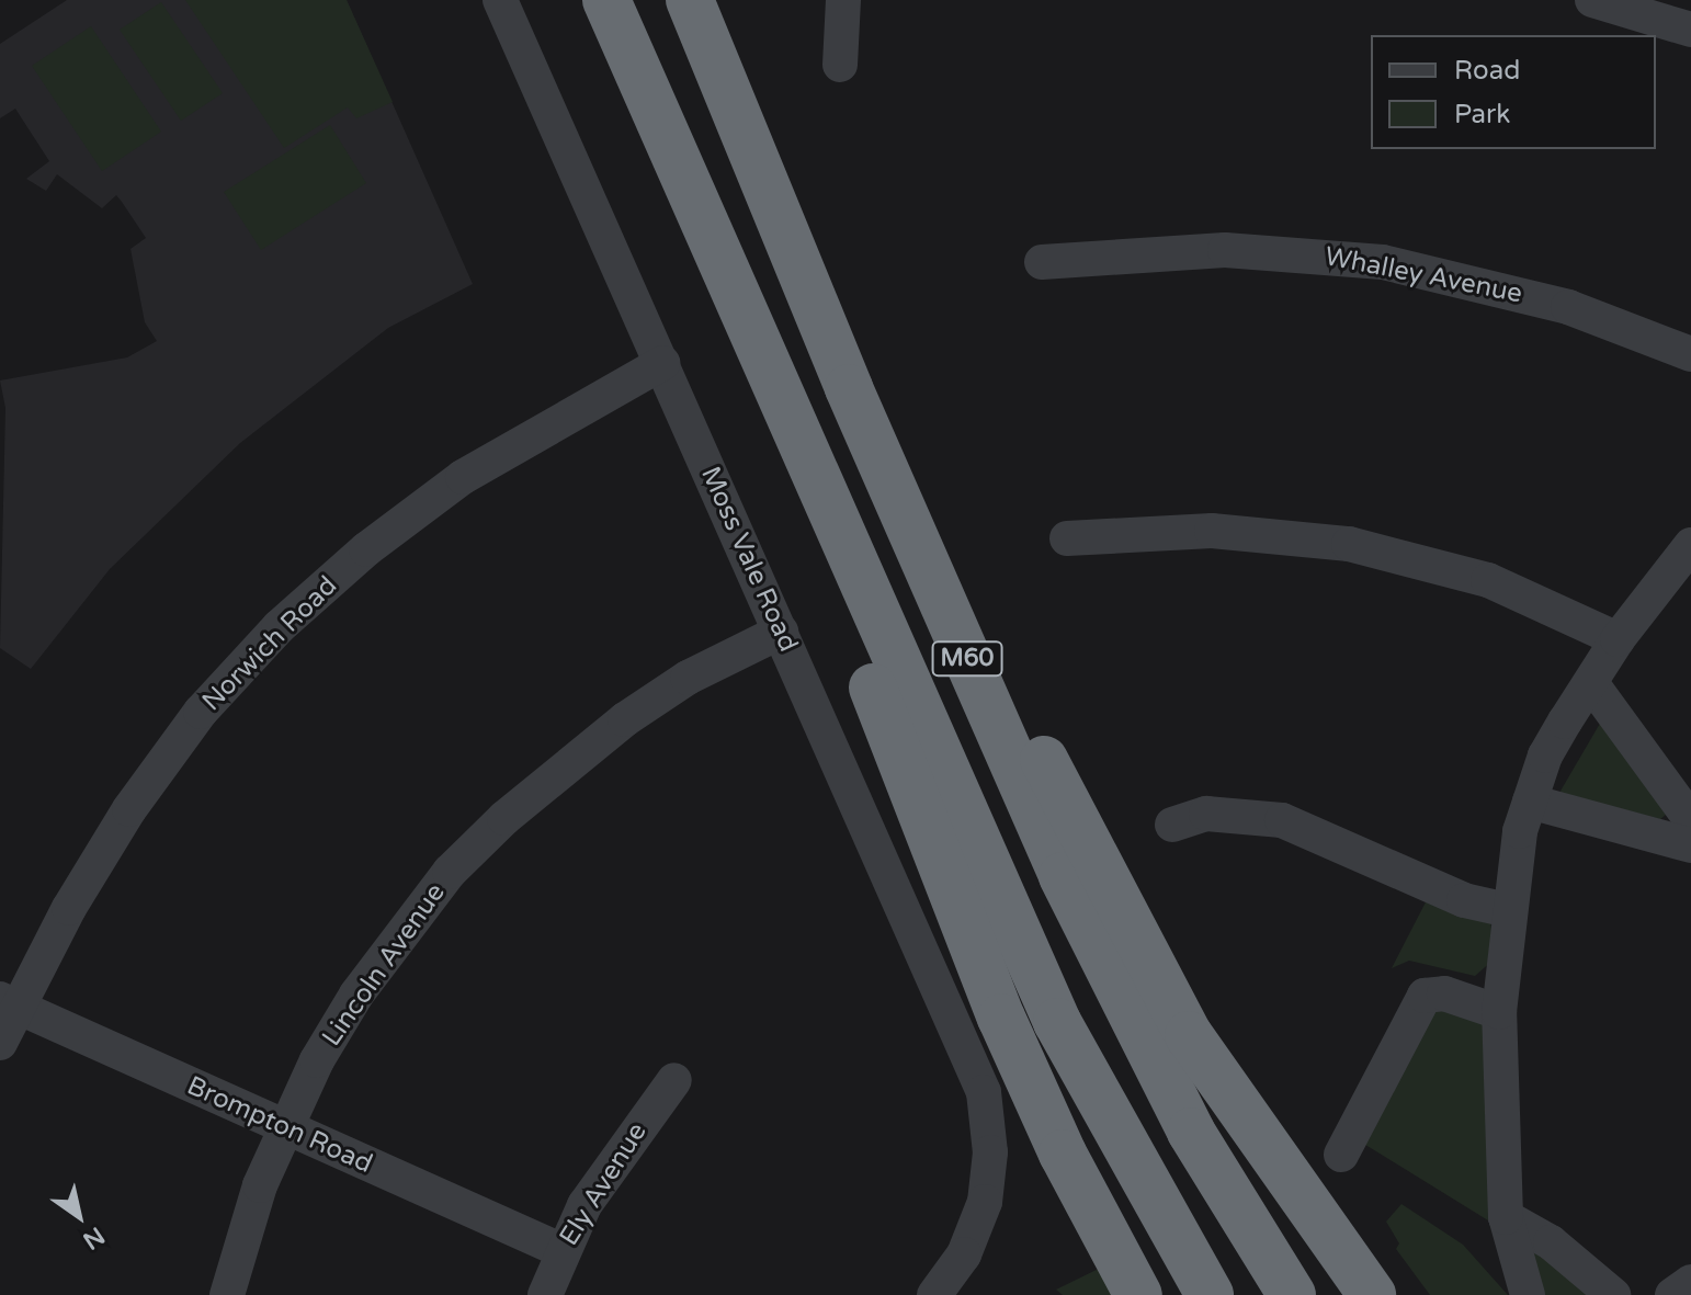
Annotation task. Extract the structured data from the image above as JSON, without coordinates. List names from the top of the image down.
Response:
{
  "streets": {
    "highway": ["M60"],
    "street": [
      "Whalley Avenue",
      "Moss Vale Road",
      "Norwich Road",
      "Lincoln Avenue",
      "Brompton Road",
      "Ely Avenue"
    ]
  },
  "crossings": [
    ["Moss Vale Road", "Norwich Road"],
    ["Moss Vale Road", "Lincoln Avenue"],
    ["Norwich Road", "Brompton Road"],
    ["Lincoln Avenue", "Brompton Road"],
    ["Brompton Road", "Ely Avenue"]
  ],
  "legend": ["Road", "Park"],
  "north": "bottom right"
}
